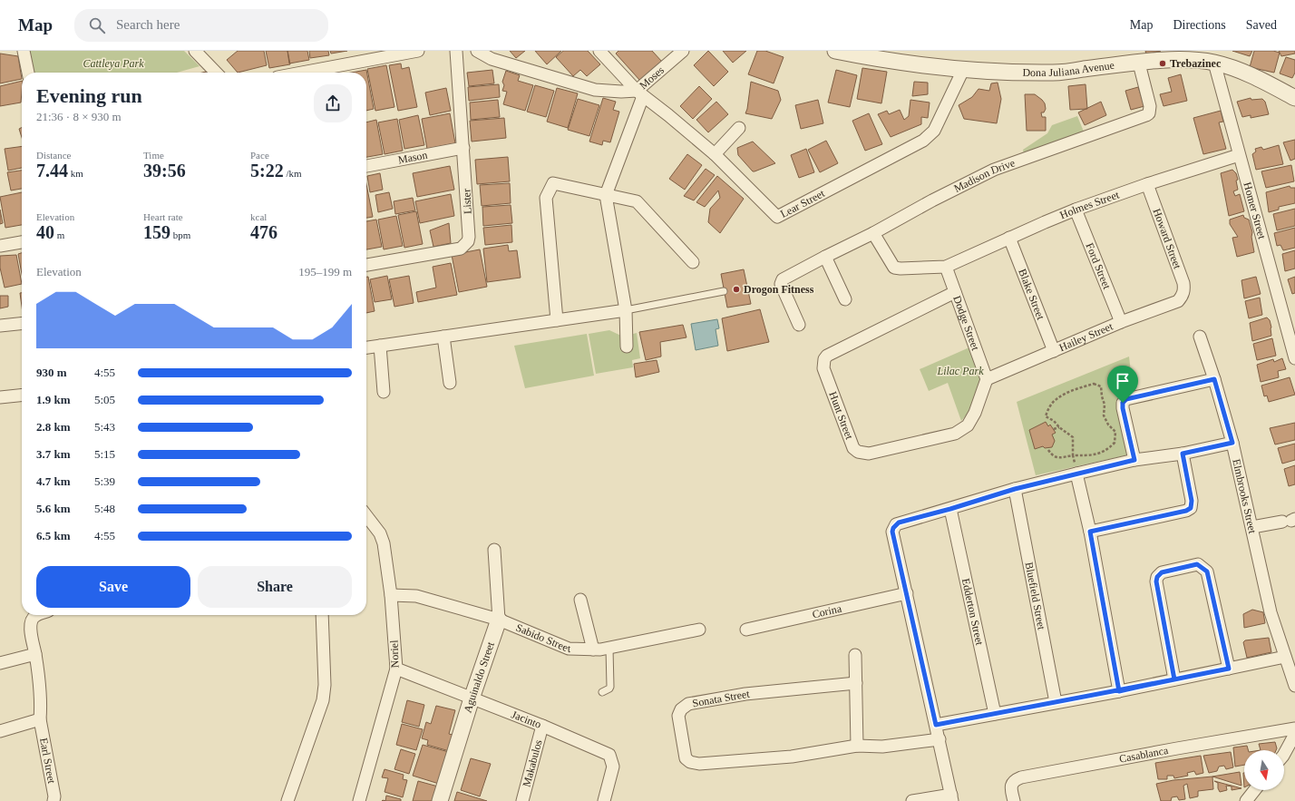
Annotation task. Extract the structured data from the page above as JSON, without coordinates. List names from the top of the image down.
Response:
{
  "streets": {
    "street": [
      "Dona Juliana Avenue",
      "Moses",
      "Mason",
      "Madison Drive",
      "Lister",
      "Lear Street",
      "Holmes Street",
      "Homer Street",
      "Howard Street",
      "Ford Street",
      "Blake Street",
      "Dodge Street",
      "Hailey Street",
      "Hunt Street",
      "Elmbrooks Street",
      "Bluefield Street",
      "Corina",
      "Edderton Street",
      "Sabido Street",
      "Noriel",
      "Aguinaldo Street",
      "Sonata Street",
      "Jacinto",
      "Casablanca",
      "Earl Street",
      "Makabulos"
    ]
  },
  "crossings": [
    ["Dona Juliana Avenue", "Madison Drive"],
    ["Dona Juliana Avenue", "Lear Street"],
    ["Dona Juliana Avenue", "Homer Street"],
    ["Moses", "Lear Street"],
    ["Mason", "Lister"],
    ["Holmes Street", "Homer Street"],
    ["Holmes Street", "Howard Street"],
    ["Holmes Street", "Ford Street"],
    ["Holmes Street", "Blake Street"],
    ["Holmes Street", "Dodge Street"],
    ["Howard Street", "Hailey Street"],
    ["Ford Street", "Hailey Street"],
    ["Blake Street", "Hailey Street"],
    ["Dodge Street", "Hailey Street"],
    ["Dodge Street", "Hunt Street"],
    ["Hailey Street", "Hunt Street"],
    ["Sabido Street", "Noriel"],
    ["Sabido Street", "Aguinaldo Street"],
    ["Noriel", "Jacinto"],
    ["Aguinaldo Street", "Jacinto"],
    ["Jacinto", "Makabulos"]
  ],
  "parks": ["Cattleya Park", "Lilac Park"],
  "places": ["Trebazinec", "Drogon Fitness"],
  "north": "bottom",
  "page": {
    "header": "Map",
    "search": "Search here",
    "nav": ["Map", "Directions", "Saved"],
    "heading": ["Evening run", "21:36 · 8 × 930 m"],
    "stats": [
      ["Distance", "7.44 km"],
      ["Time", "39:56"],
      ["Pace", "5:22 /km"],
      ["Elevation", "40 m"],
      ["Heart rate", "159 bpm"],
      ["kcal", "476"]
    ],
    "chart": ["Elevation", "195–199 m"],
    "list": [
      {
        "name": "930 m",
        "note": "4:55"
      },
      {
        "name": "1.9 km",
        "note": "5:05"
      },
      {
        "name": "2.8 km",
        "note": "5:43"
      },
      {
        "name": "3.7 km",
        "note": "5:15"
      },
      {
        "name": "4.7 km",
        "note": "5:39"
      },
      {
        "name": "5.6 km",
        "note": "5:48"
      },
      {
        "name": "6.5 km",
        "note": "4:55"
      }
    ],
    "buttons": ["Save", "Share"]
  }
}
